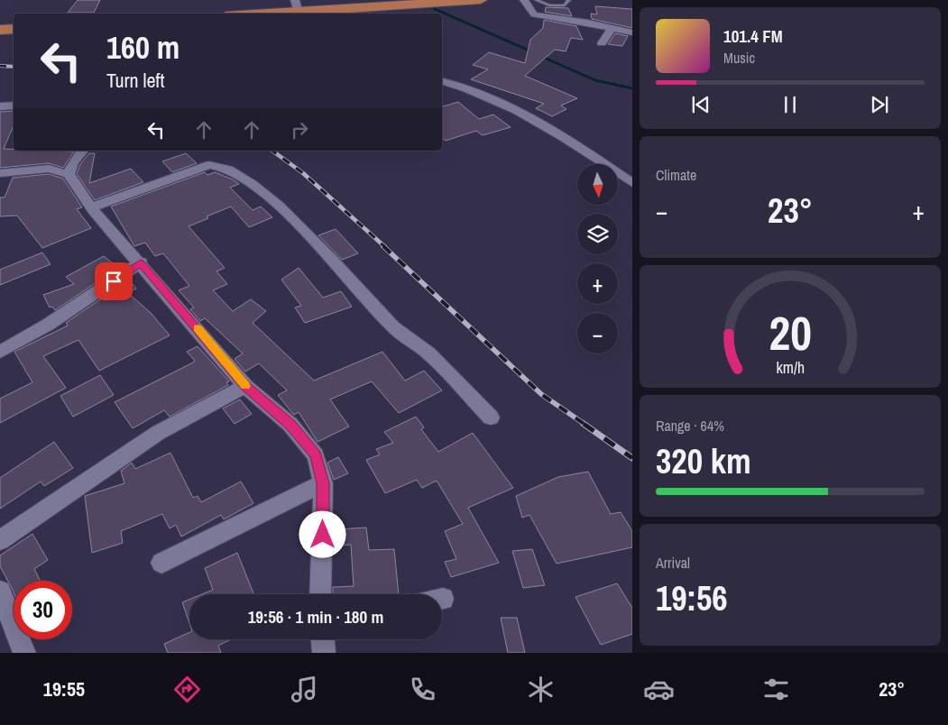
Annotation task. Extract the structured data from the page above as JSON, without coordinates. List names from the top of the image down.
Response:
{
  "north": "bottom",
  "page": {
    "turn": ["160 m", "Turn left"],
    "song": ["101.4 FM", "Music"],
    "tile": [
      "Climate",
      ["Range · 64%", "320 km"],
      ["Arrival", "19:56"]
    ],
    "map_buttons": ["+", "−"],
    "heat": ["−", "23°", "+"],
    "limit": "30",
    "trip": "19:56 · 1 min · 180 m",
    "tabs": ["19:55", "23°"],
    "gauge": ["20", "km/h"]
  }
}
